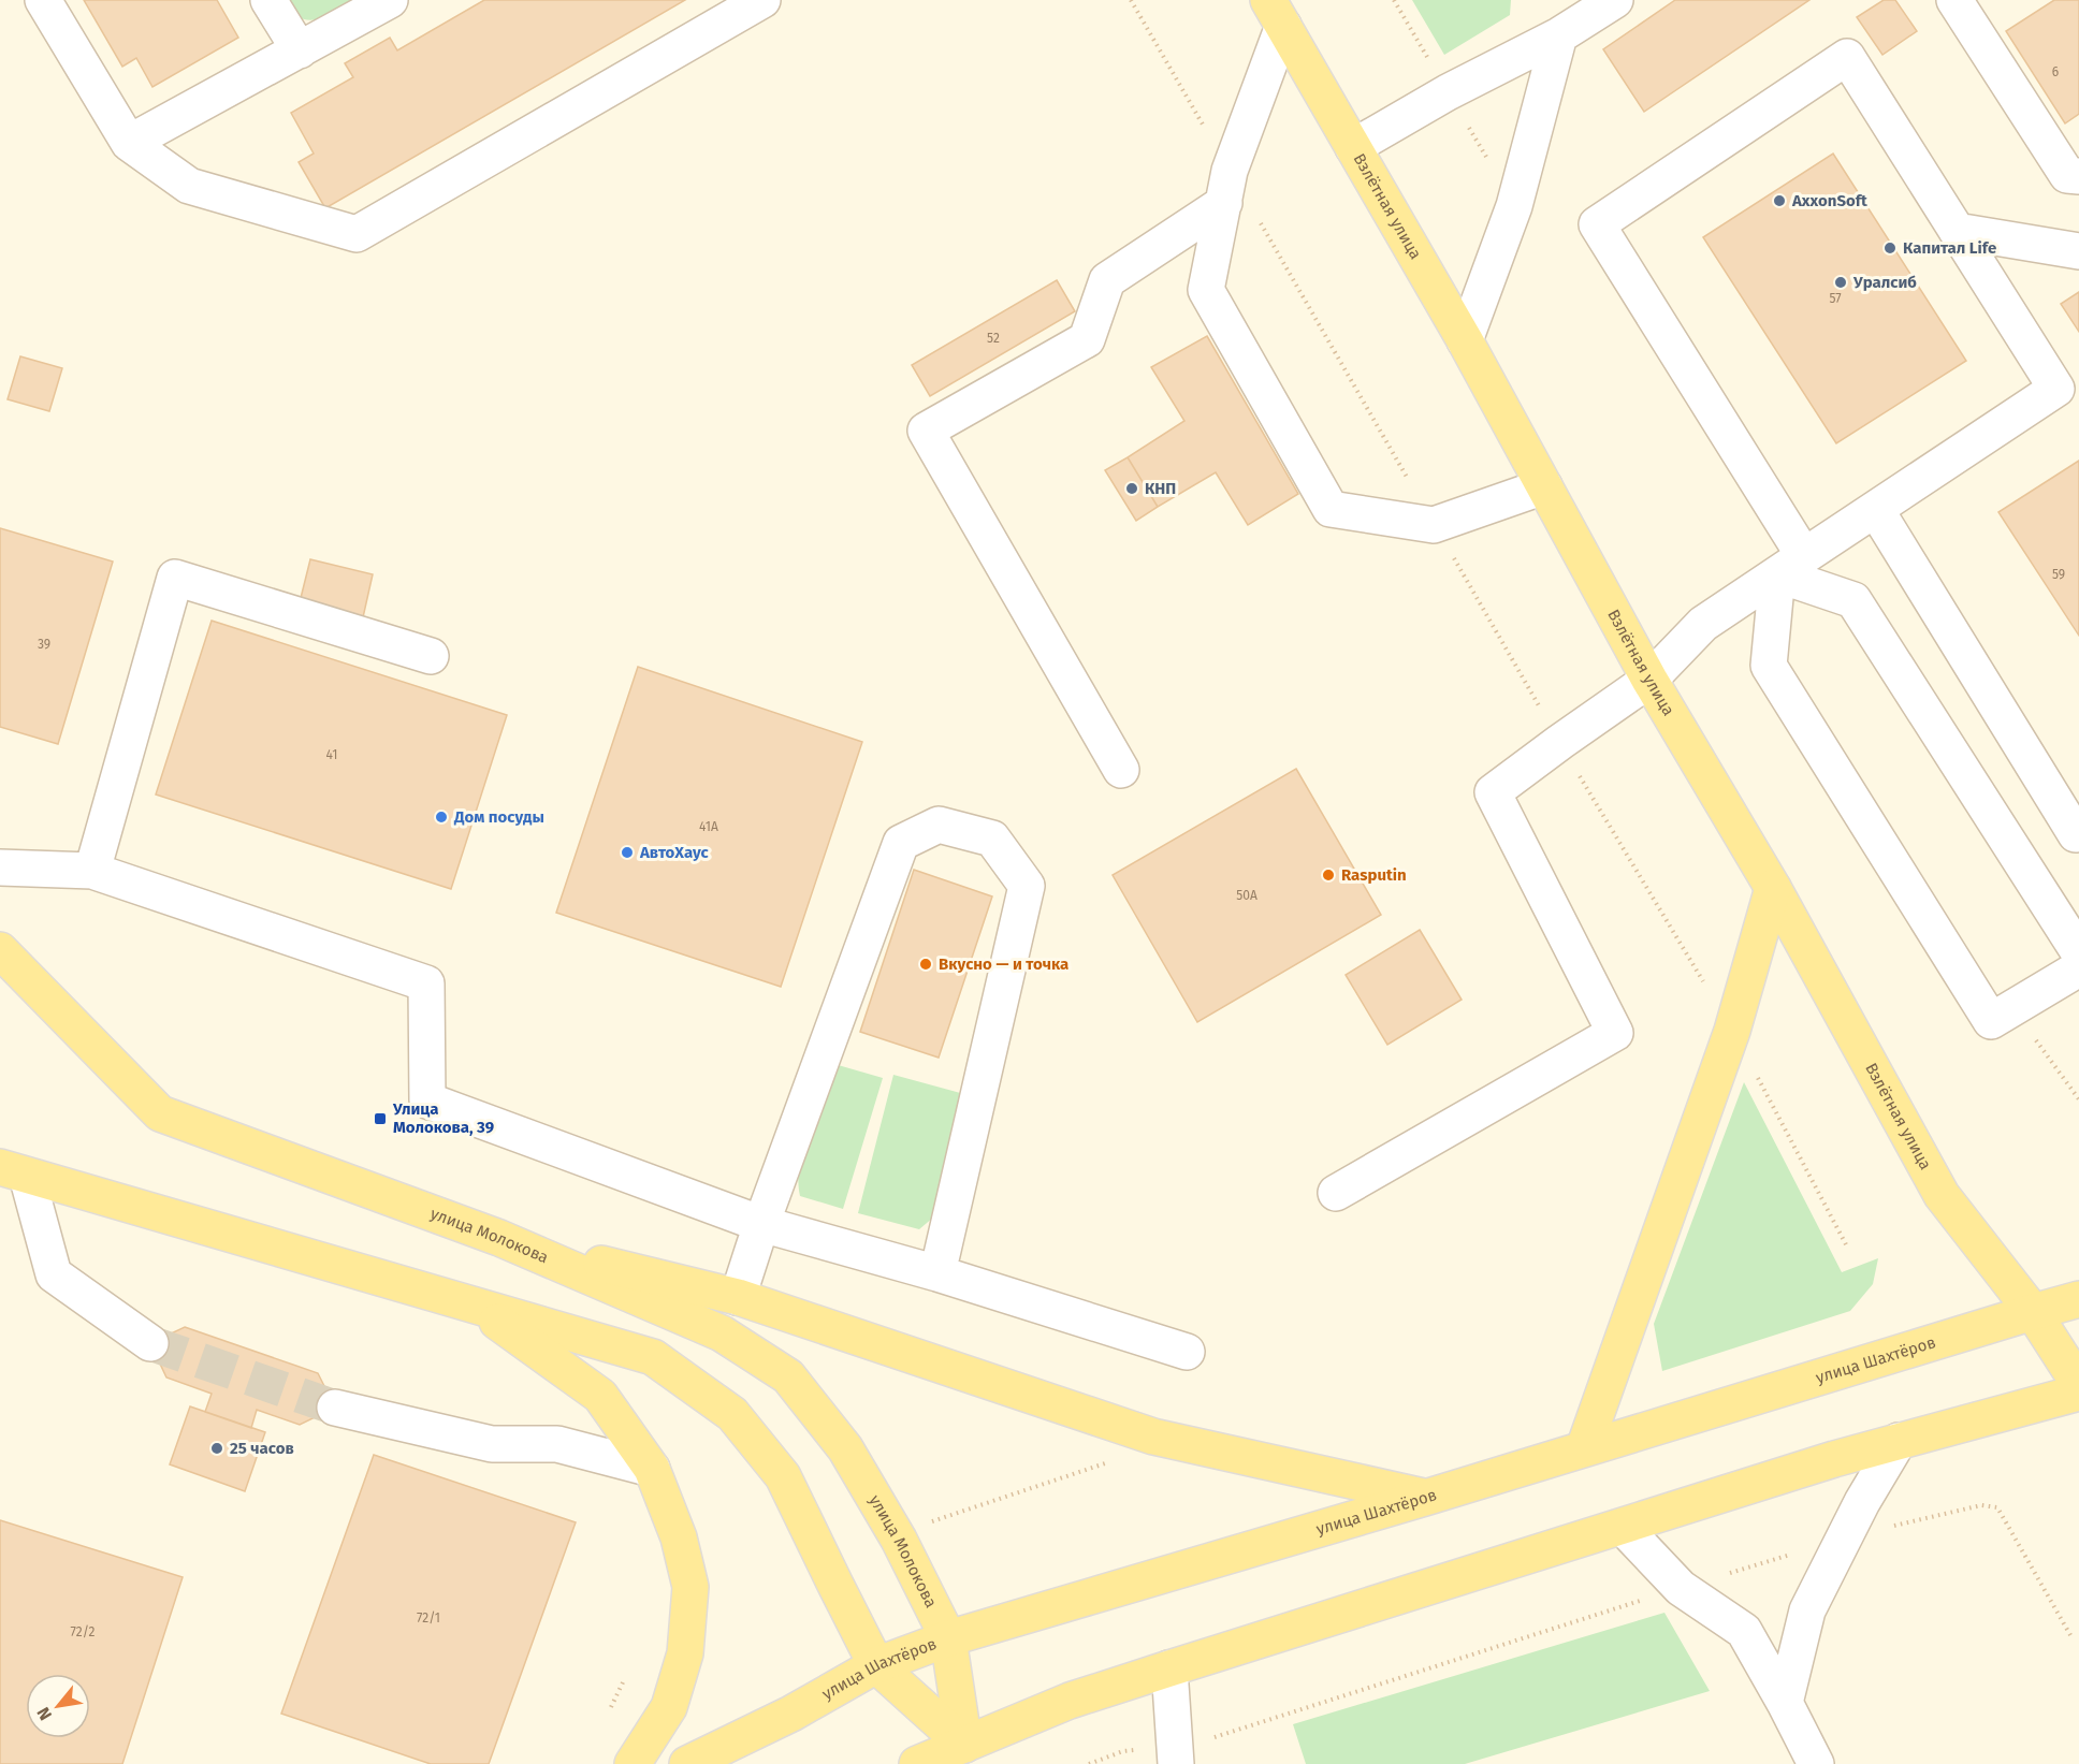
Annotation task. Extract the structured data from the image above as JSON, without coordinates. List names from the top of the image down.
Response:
{
  "streets": {
    "main road": ["Взлётная улица", "улица Молокова", "улица Шахтёров"]
  },
  "crossings": [
    ["Взлётная улица", "улица Шахтёров"],
    ["улица Молокова", "улица Шахтёров"]
  ],
  "places": {
    "other": [
      "AxxonSoft",
      "Капитал Life",
      "Уралсиб",
      "КНП",
      "Дом посуды",
      "АвтоХаус",
      "Rasputin",
      "Вкусно — и точка",
      "25 часов"
    ],
    "transit": ["Улица Молокова, 39"]
  },
  "house_numbers": [
    "6",
    "57",
    "52",
    "59",
    "39",
    "41",
    "41А",
    "50А",
    "72/1",
    "72/2"
  ],
  "north": "bottom left"
}
